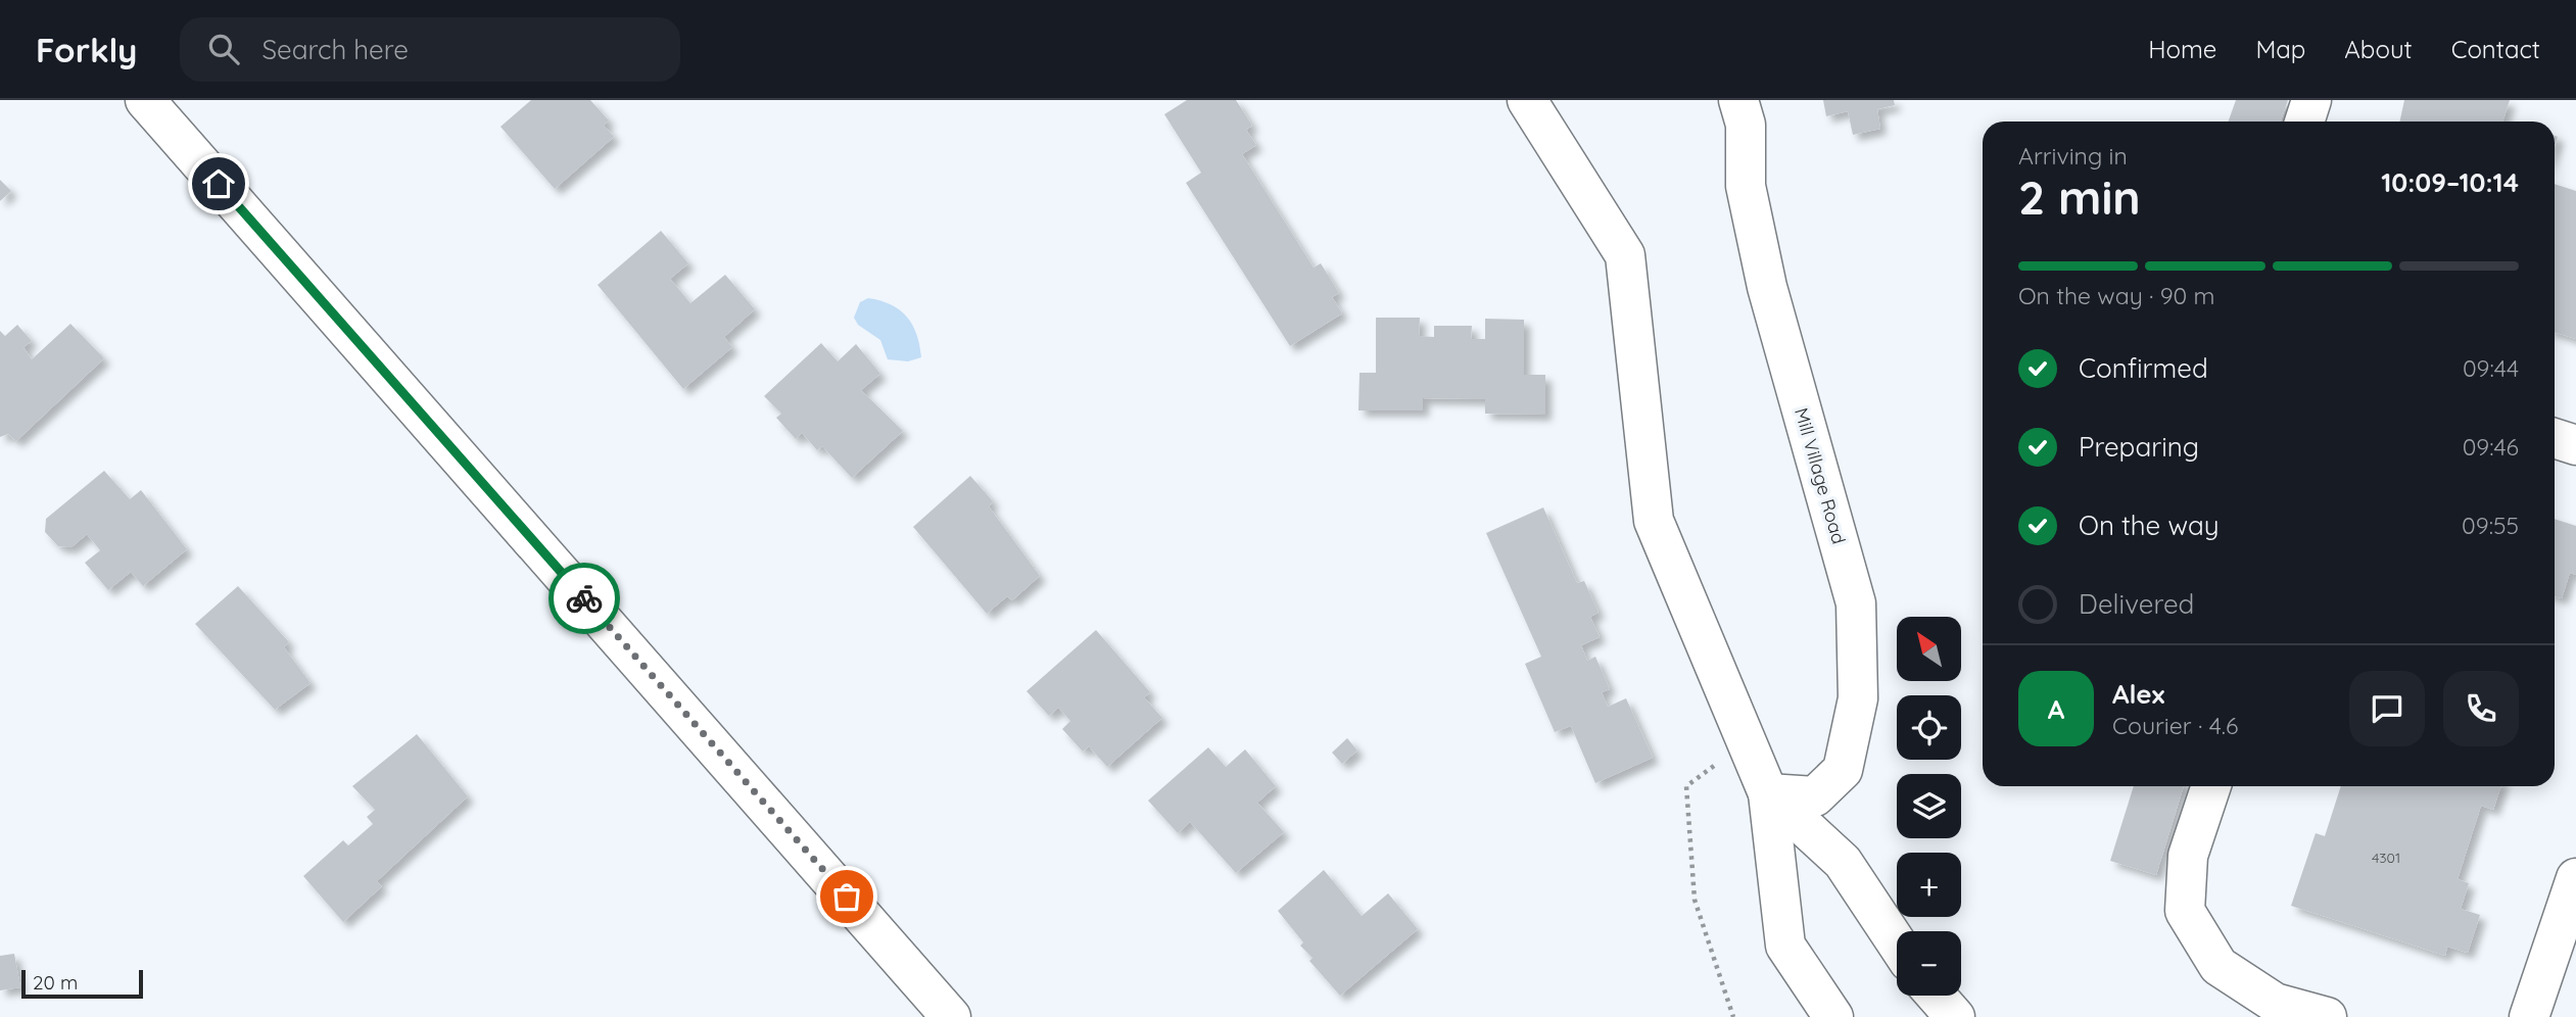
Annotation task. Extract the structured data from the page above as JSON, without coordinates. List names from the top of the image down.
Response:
{
  "streets": {
    "street": ["Mill Village Road"]
  },
  "house_numbers": ["4301"],
  "scale_bar": "20 m",
  "north": "top left",
  "page": {
    "header": "Forkly",
    "search": "Search here",
    "nav": [
      "Home",
      "Map",
      "About",
      "Contact"
    ],
    "heading": ["2 min", "Arriving in", "10:09–10:14"],
    "panel": ["Alex", "Courier · 4.6"],
    "bar": "On the way · 90 m",
    "list": [
      ["Confirmed", "09:44"],
      ["Preparing", "09:46"],
      ["On the way", "09:55"],
      "Delivered"
    ],
    "map_buttons": ["+", "−"],
    "round": "A",
    "scale": "20 m"
  }
}
